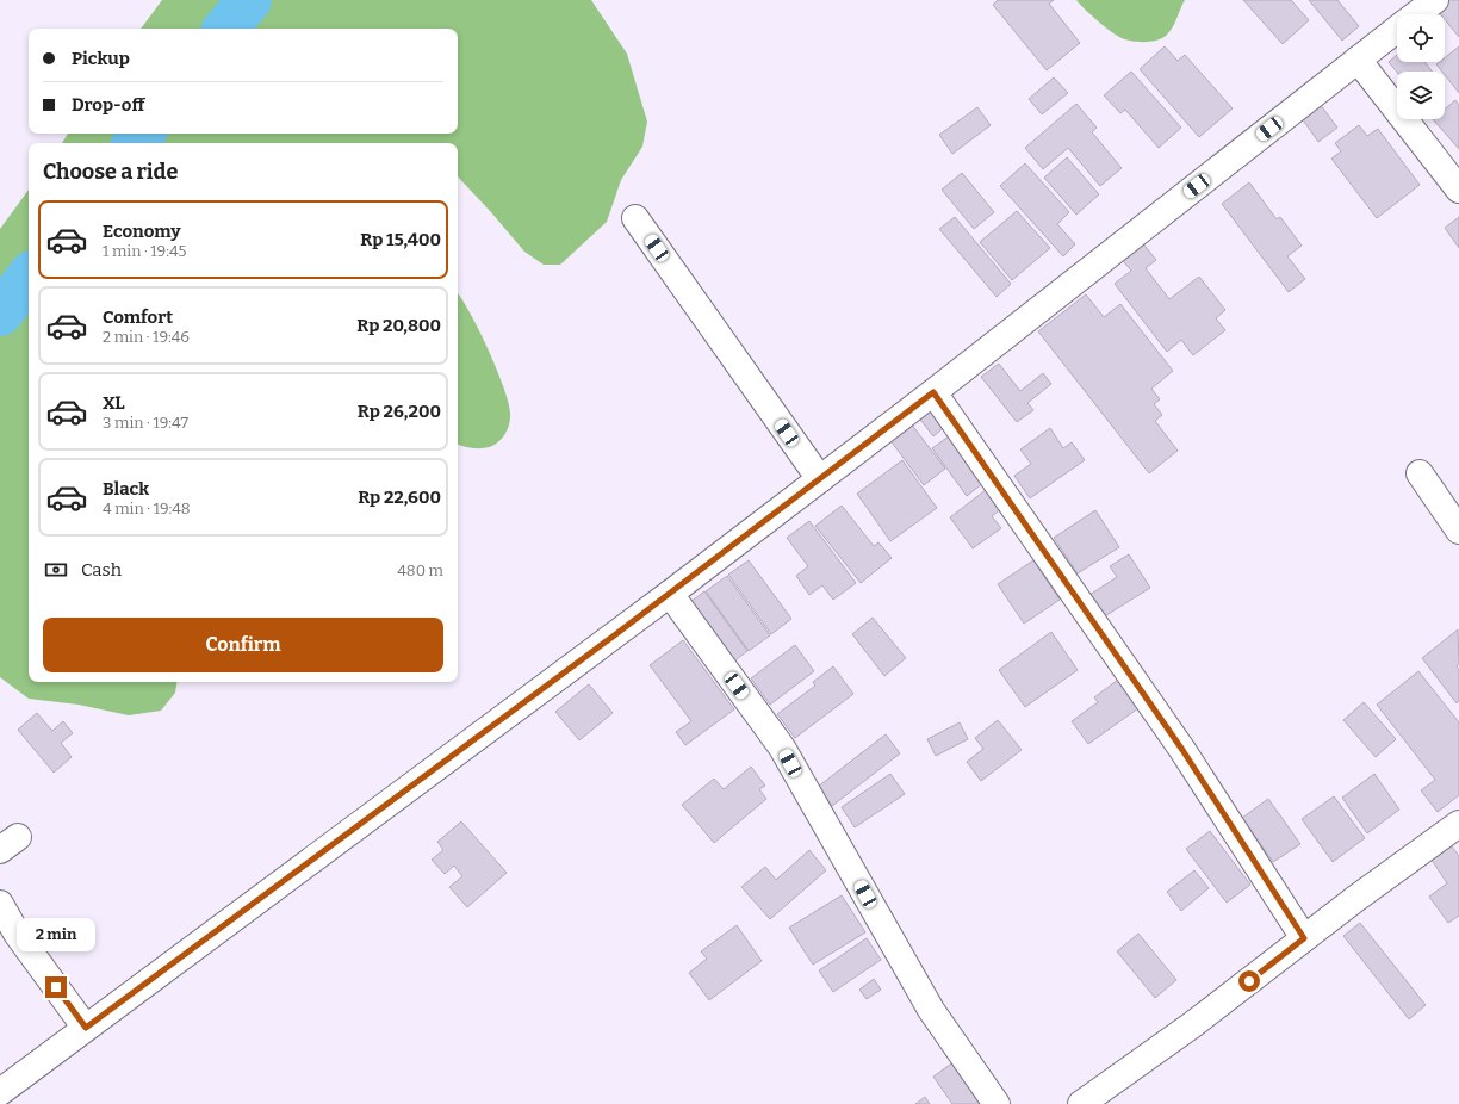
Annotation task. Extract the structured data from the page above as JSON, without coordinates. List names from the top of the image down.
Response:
{
  "page": {
    "banner": ["Pickup", "Drop-off"],
    "heading": "Choose a ride",
    "list": [
      {
        "name": "Economy",
        "note": "1 min · 19:45",
        "value": "Rp 15,400"
      },
      {
        "name": "Comfort",
        "note": "2 min · 19:46",
        "value": "Rp 20,800"
      },
      {
        "name": "XL",
        "note": "3 min · 19:47",
        "value": "Rp 26,200"
      },
      {
        "name": "Black",
        "note": "4 min · 19:48",
        "value": "Rp 22,600"
      }
    ],
    "pay": ["Cash", "480 m"],
    "buttons": "Confirm",
    "bubble": "2 min"
  }
}
